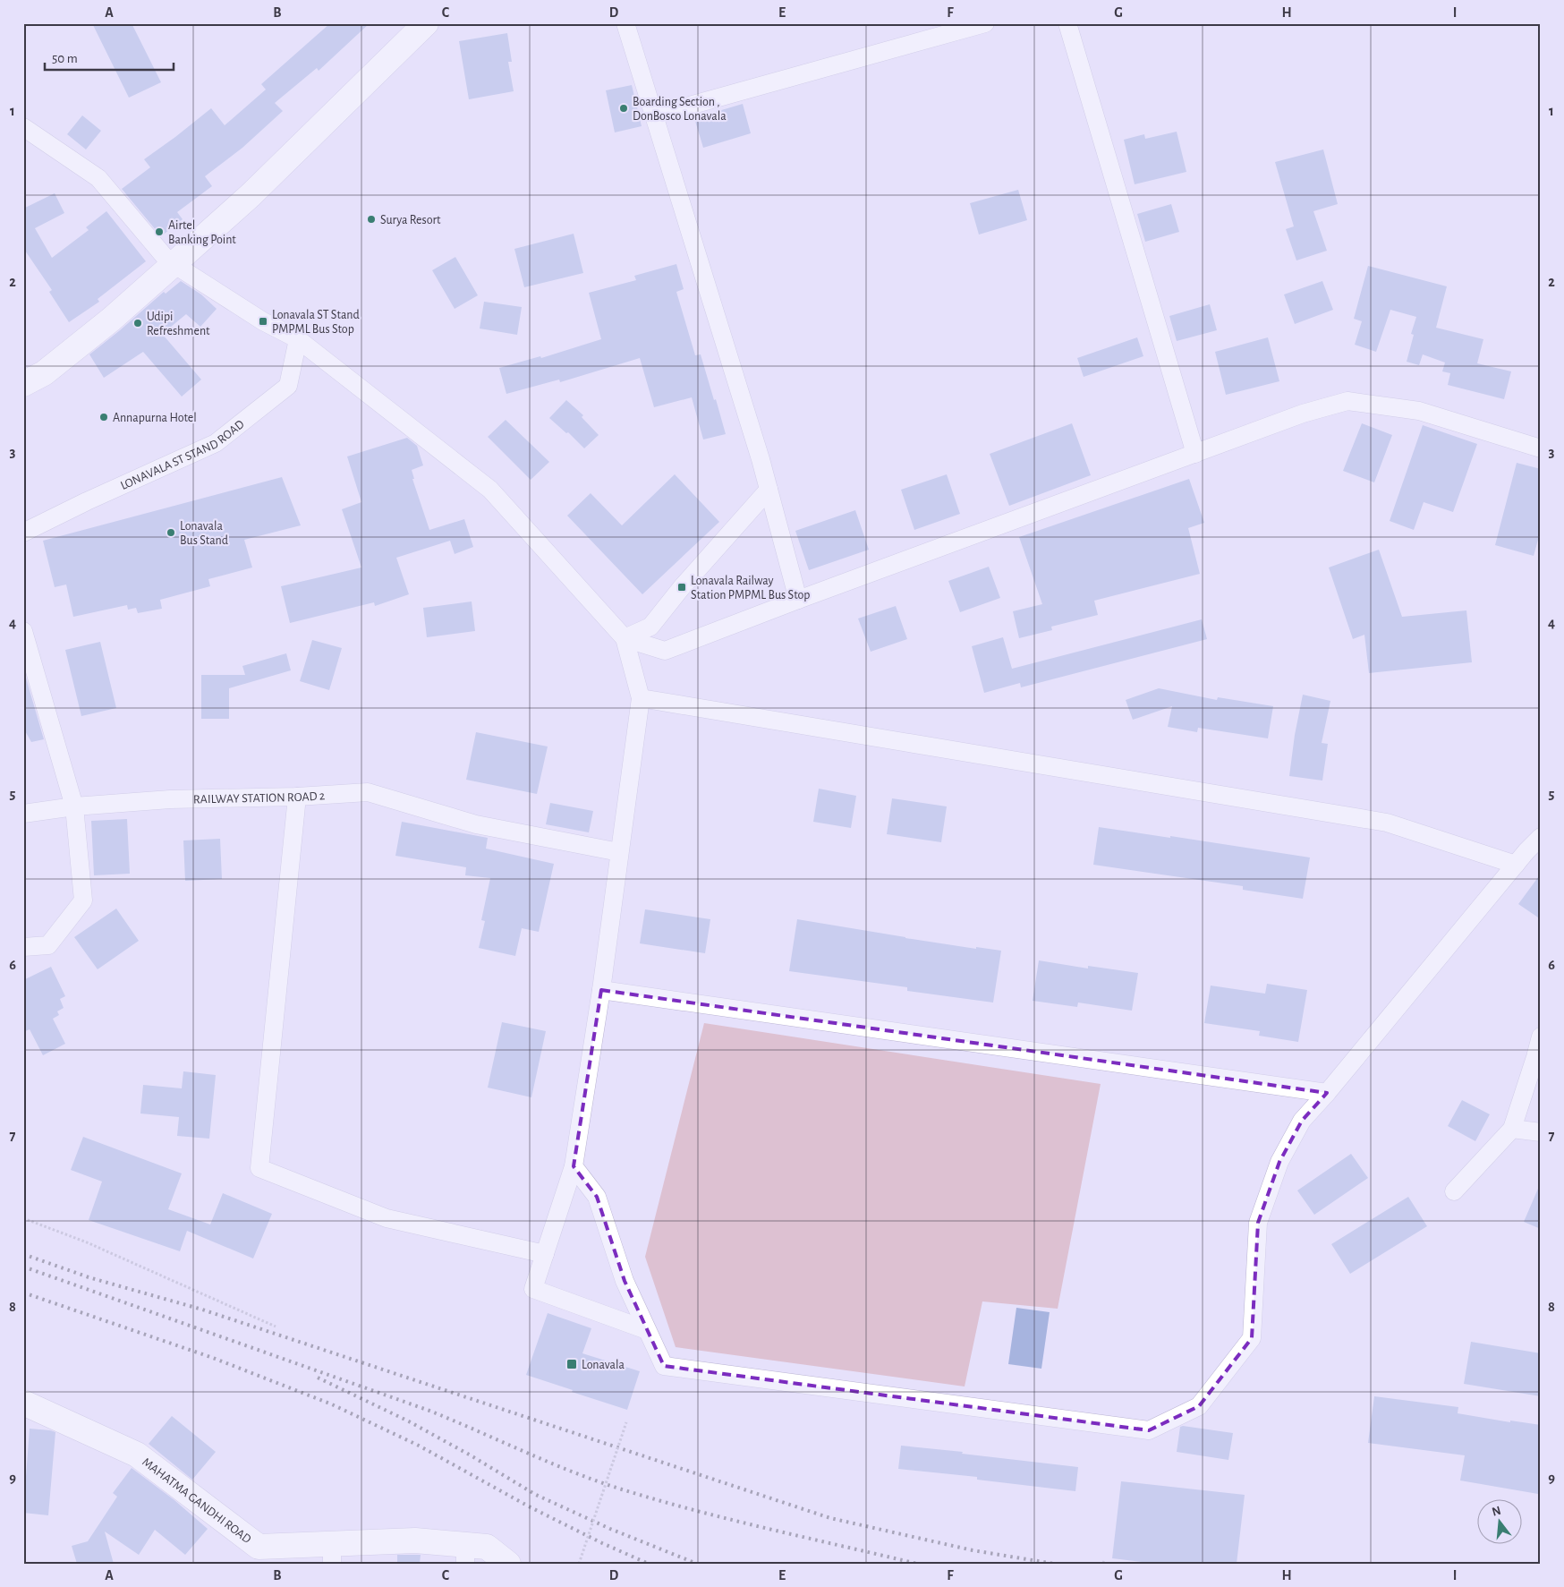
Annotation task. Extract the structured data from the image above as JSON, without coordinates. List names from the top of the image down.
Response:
{
  "streets": {
    "main road": ["MAHATMA GANDHI ROAD"],
    "street": ["LONAVALA ST STAND ROAD", "RAILWAY STATION ROAD 2"]
  },
  "places": {
    "other": [
      "Boarding Section , DonBosco Lonavala",
      "Surya Resort",
      "Airtel Banking Point",
      "Udipi Refreshment",
      "Annapurna Hotel",
      "Lonavala Bus Stand"
    ],
    "transit": ["Lonavala ST Stand PMPML Bus Stop", "Lonavala Railway Station PMPML Bus Stop", "Lonavala"]
  },
  "scale_bar": "50 m",
  "north": "top",
  "grid": {
    "columns": [
      "A",
      "B",
      "C",
      "D",
      "E",
      "F",
      "G",
      "H",
      "I"
    ],
    "rows": [
      "1",
      "2",
      "3",
      "4",
      "5",
      "6",
      "7",
      "8",
      "9"
    ]
  }
}
